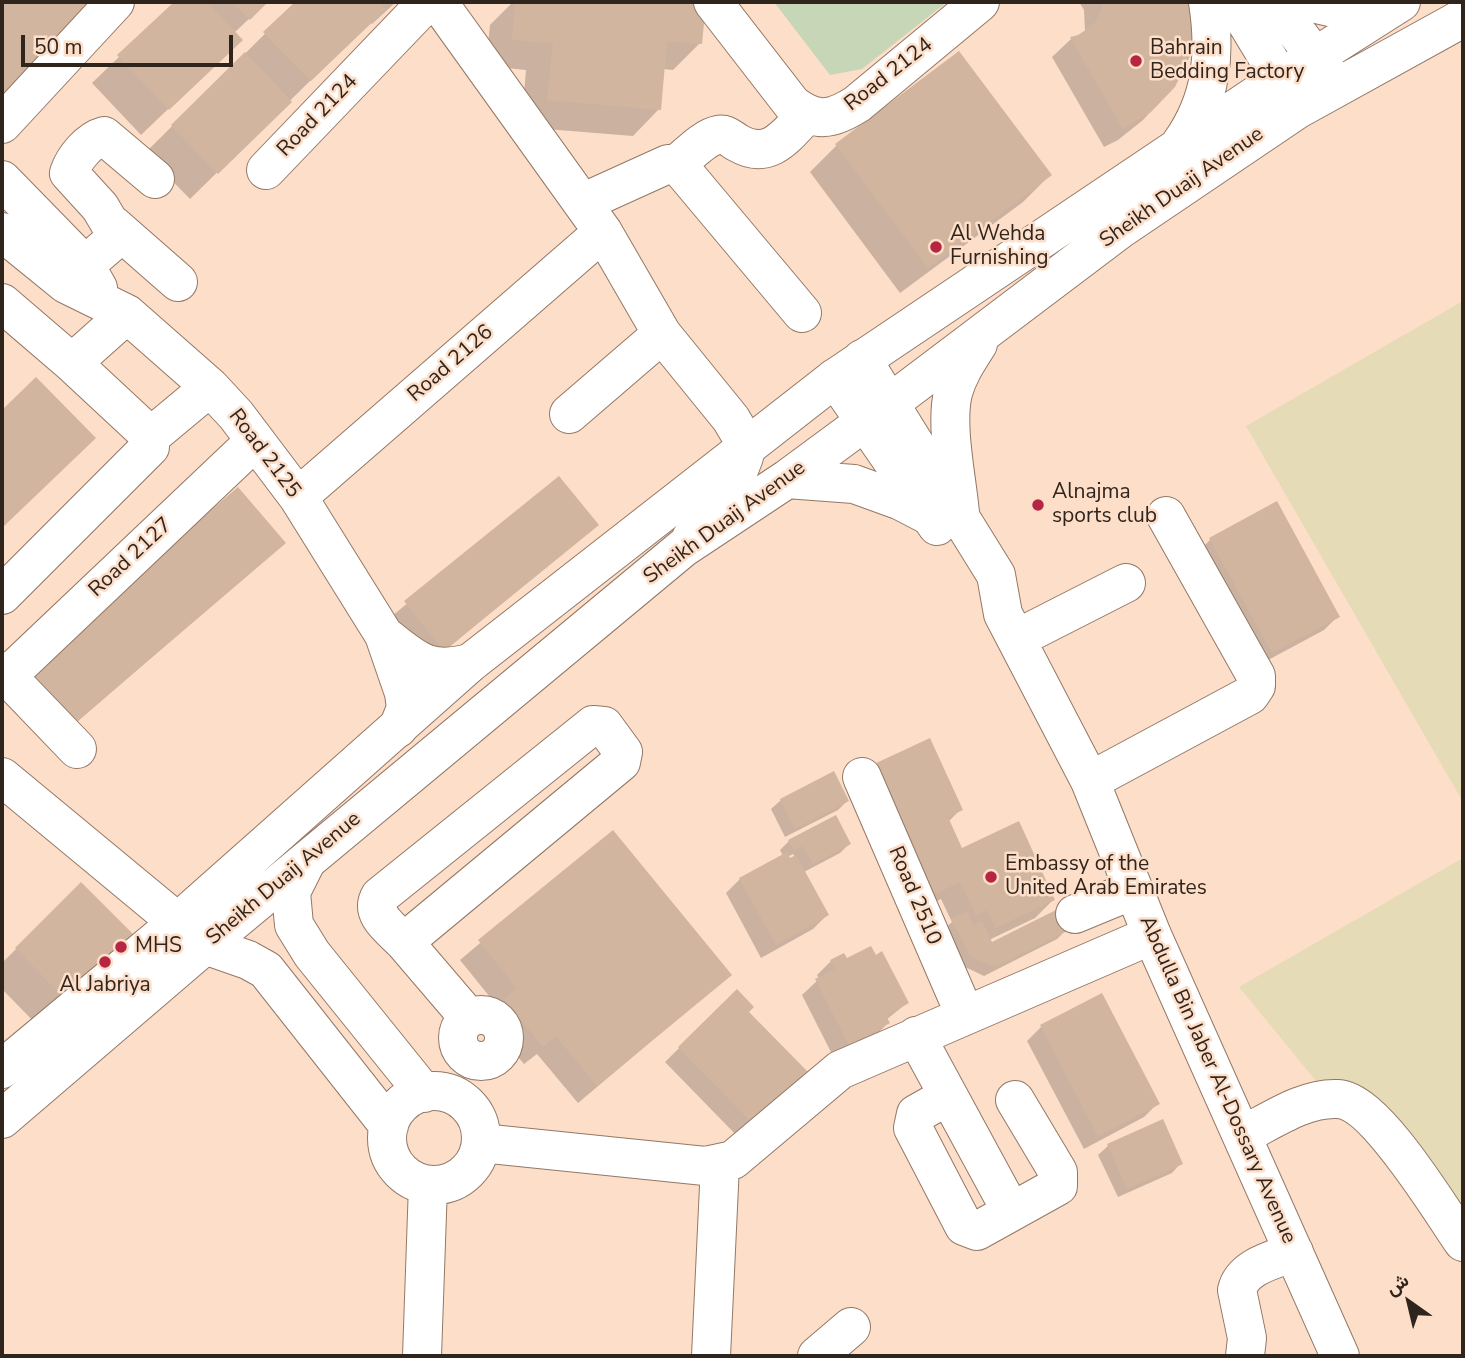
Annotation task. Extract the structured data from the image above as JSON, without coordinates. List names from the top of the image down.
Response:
{
  "streets": {
    "street": [
      "Road 2124",
      "Sheikh Duaij Avenue",
      "Road 2126",
      "Road 2125",
      "Road 2127",
      "Road 2510",
      "Abdulla Bin Jaber Al-Dossary Avenue"
    ]
  },
  "crossings": [
    ["Road 2124", "Road 2126"],
    ["Sheikh Duaij Avenue", "Road 2125"],
    ["Sheikh Duaij Avenue", "Abdulla Bin Jaber Al-Dossary Avenue"],
    ["Road 2126", "Road 2125"],
    ["Road 2125", "Road 2127"]
  ],
  "places": [
    "Bahrain Bedding Factory",
    "Al Wehda Furnishing",
    "Alnajma sports club",
    "Embassy of the United Arab Emirates",
    "MHS",
    "Al Jabriya"
  ],
  "scale_bar": "50 m",
  "north": "top left"
}
